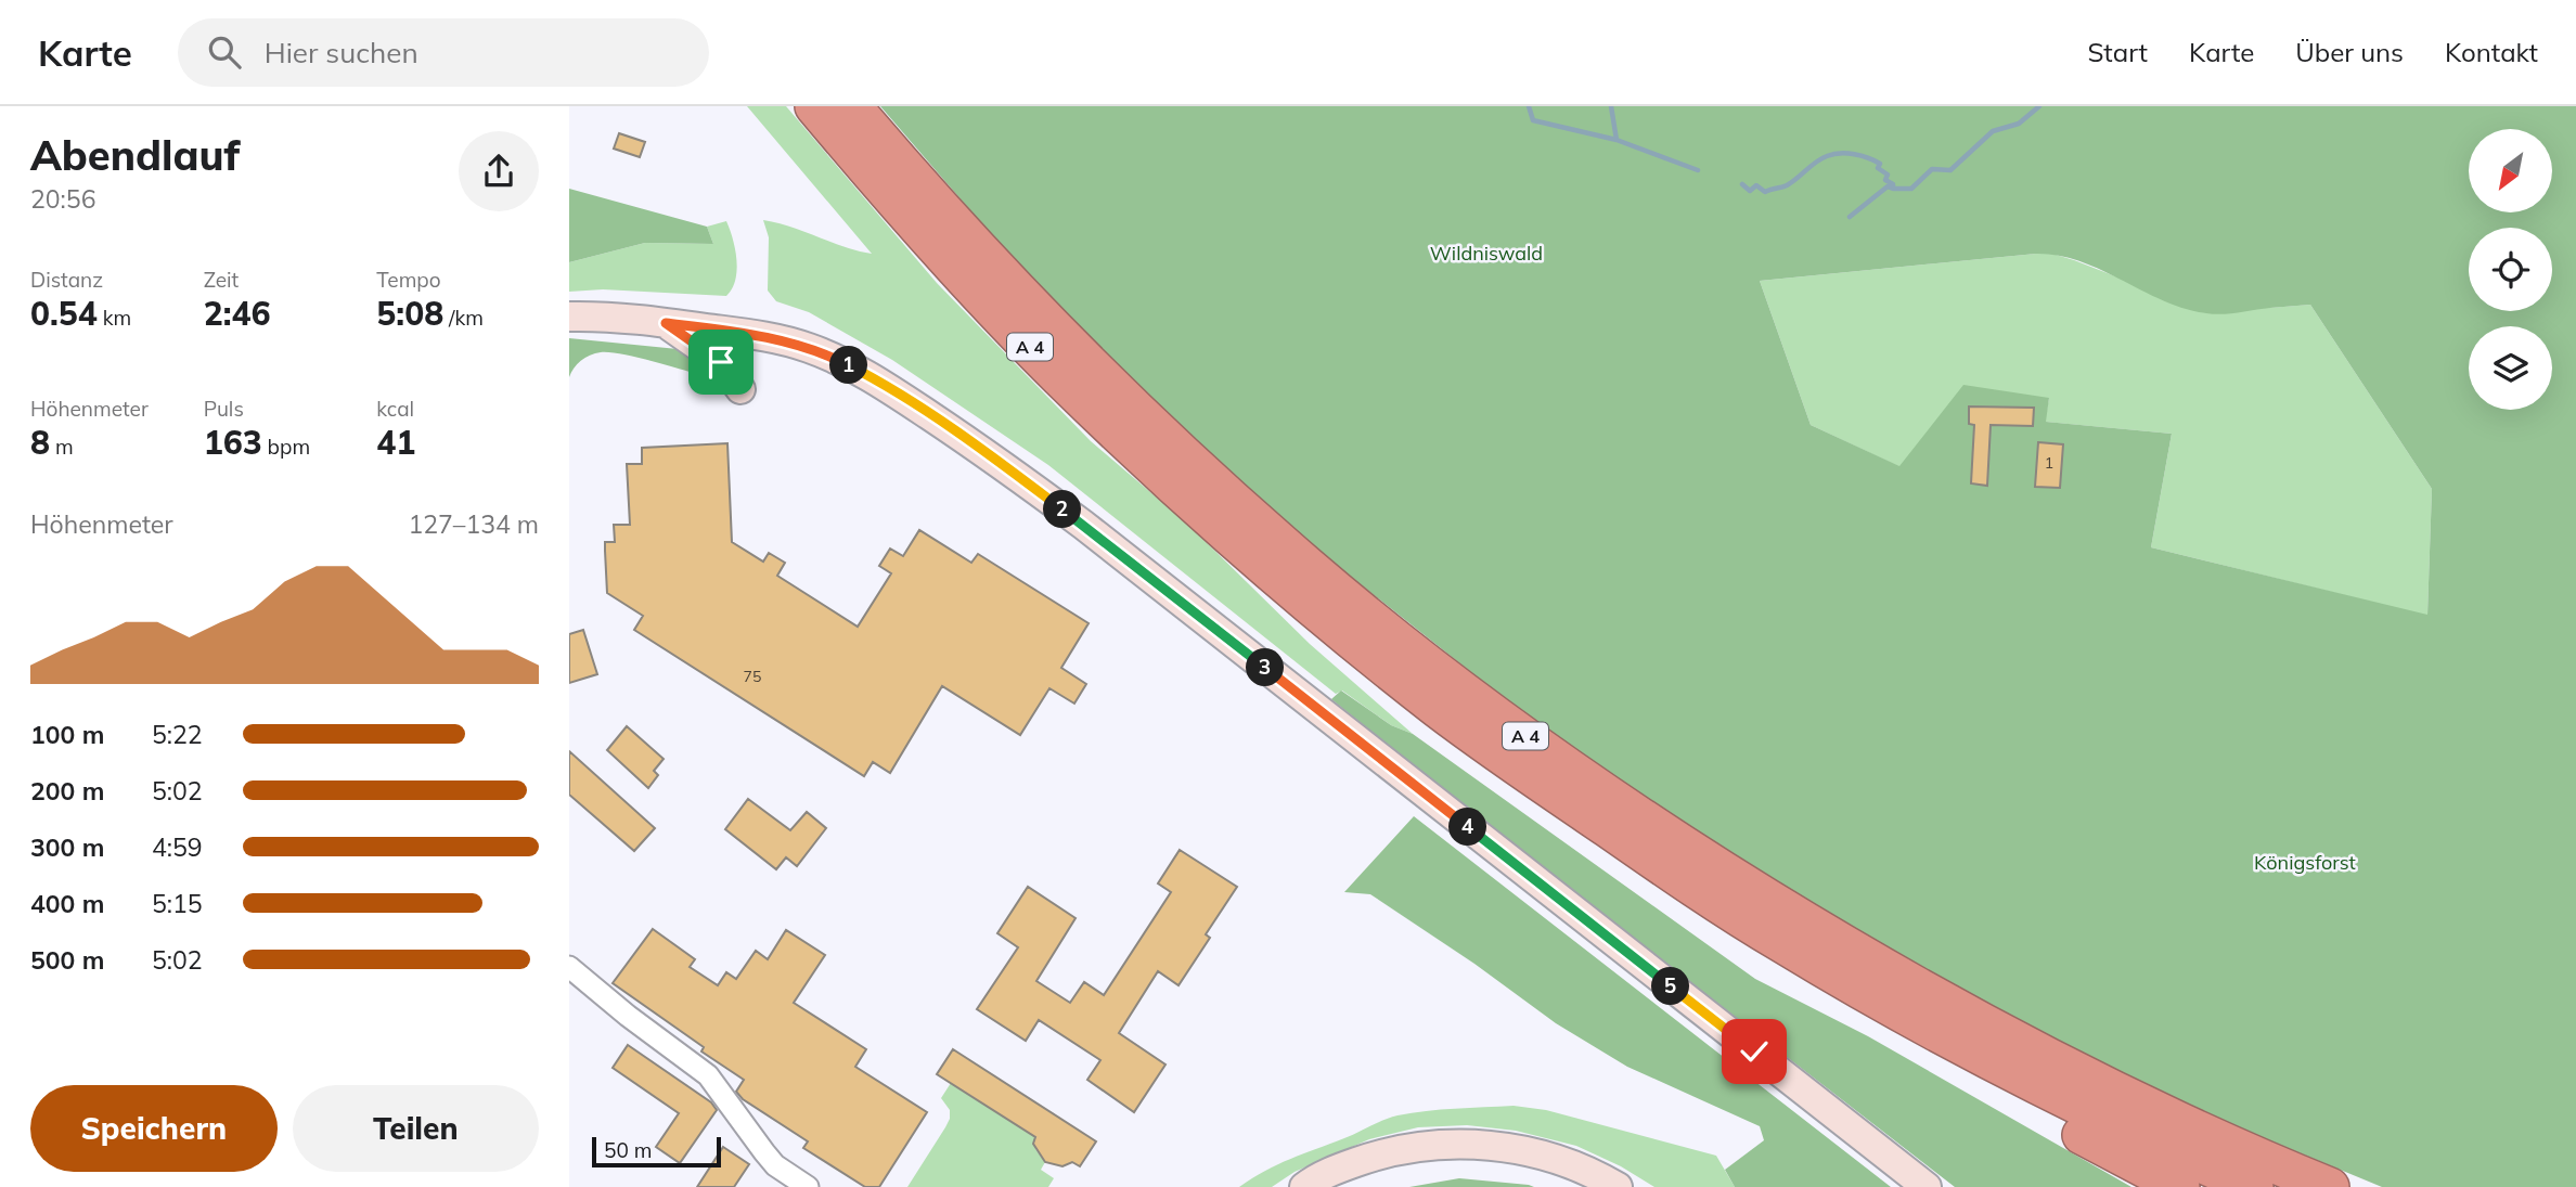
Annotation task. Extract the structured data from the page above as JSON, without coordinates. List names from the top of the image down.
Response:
{
  "streets": {
    "highway": ["A 4"]
  },
  "parks": ["Wildniswald", "Königsforst"],
  "house_numbers": ["1", "75"],
  "scale_bar": "50 m",
  "north": "bottom left",
  "page": {
    "header": "Karte",
    "search": "Hier suchen",
    "nav": [
      "Start",
      "Karte",
      "Über uns",
      "Kontakt"
    ],
    "heading": ["Abendlauf", "20:56"],
    "stats": [
      ["Distanz", "0.54 km"],
      ["Zeit", "2:46"],
      ["Tempo", "5:08 /km"],
      ["Höhenmeter", "8 m"],
      ["Puls", "163 bpm"],
      ["kcal", "41"]
    ],
    "pins": [
      "1",
      "2",
      "3",
      "4",
      "5"
    ],
    "chart": ["Höhenmeter", "127–134 m"],
    "list": [
      {
        "name": "100 m",
        "note": "5:22"
      },
      {
        "name": "200 m",
        "note": "5:02"
      },
      {
        "name": "300 m",
        "note": "4:59"
      },
      {
        "name": "400 m",
        "note": "5:15"
      },
      {
        "name": "500 m",
        "note": "5:02"
      }
    ],
    "buttons": ["Speichern", "Teilen"],
    "scale": "50 m"
  }
}
